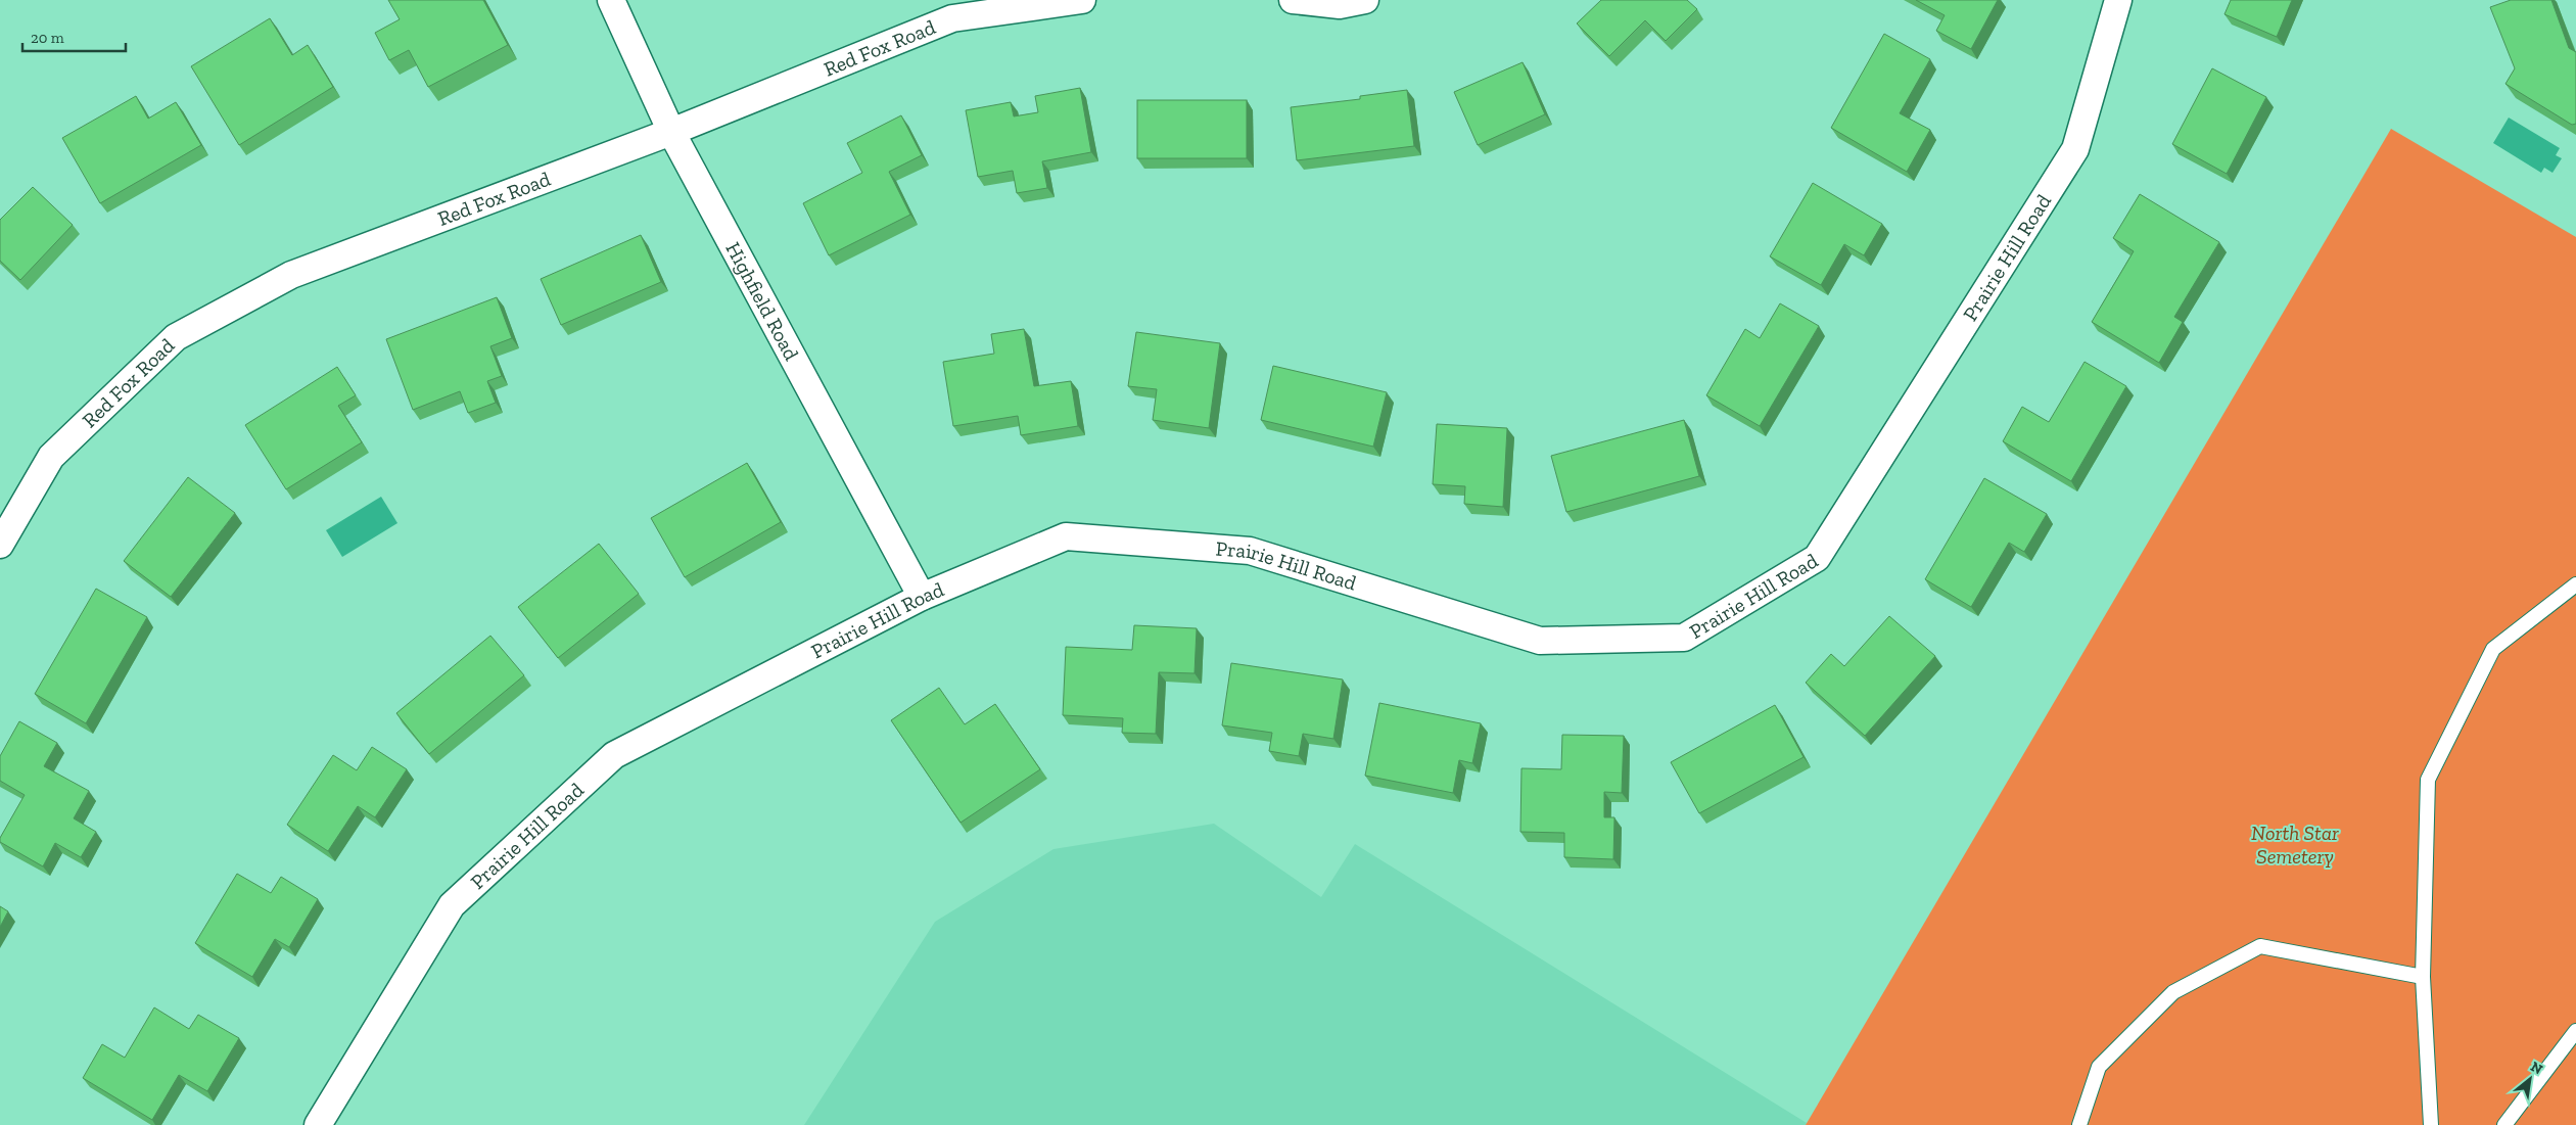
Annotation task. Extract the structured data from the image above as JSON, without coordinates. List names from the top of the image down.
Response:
{
  "streets": {
    "street": ["Red Fox Road", "Prairie Hill Road", "Highfield Road"]
  },
  "crossings": [
    ["Red Fox Road", "Highfield Road"],
    ["Prairie Hill Road", "Highfield Road"]
  ],
  "parks": ["North Star Semetery"],
  "scale_bar": "20 m",
  "north": "top right"
}
